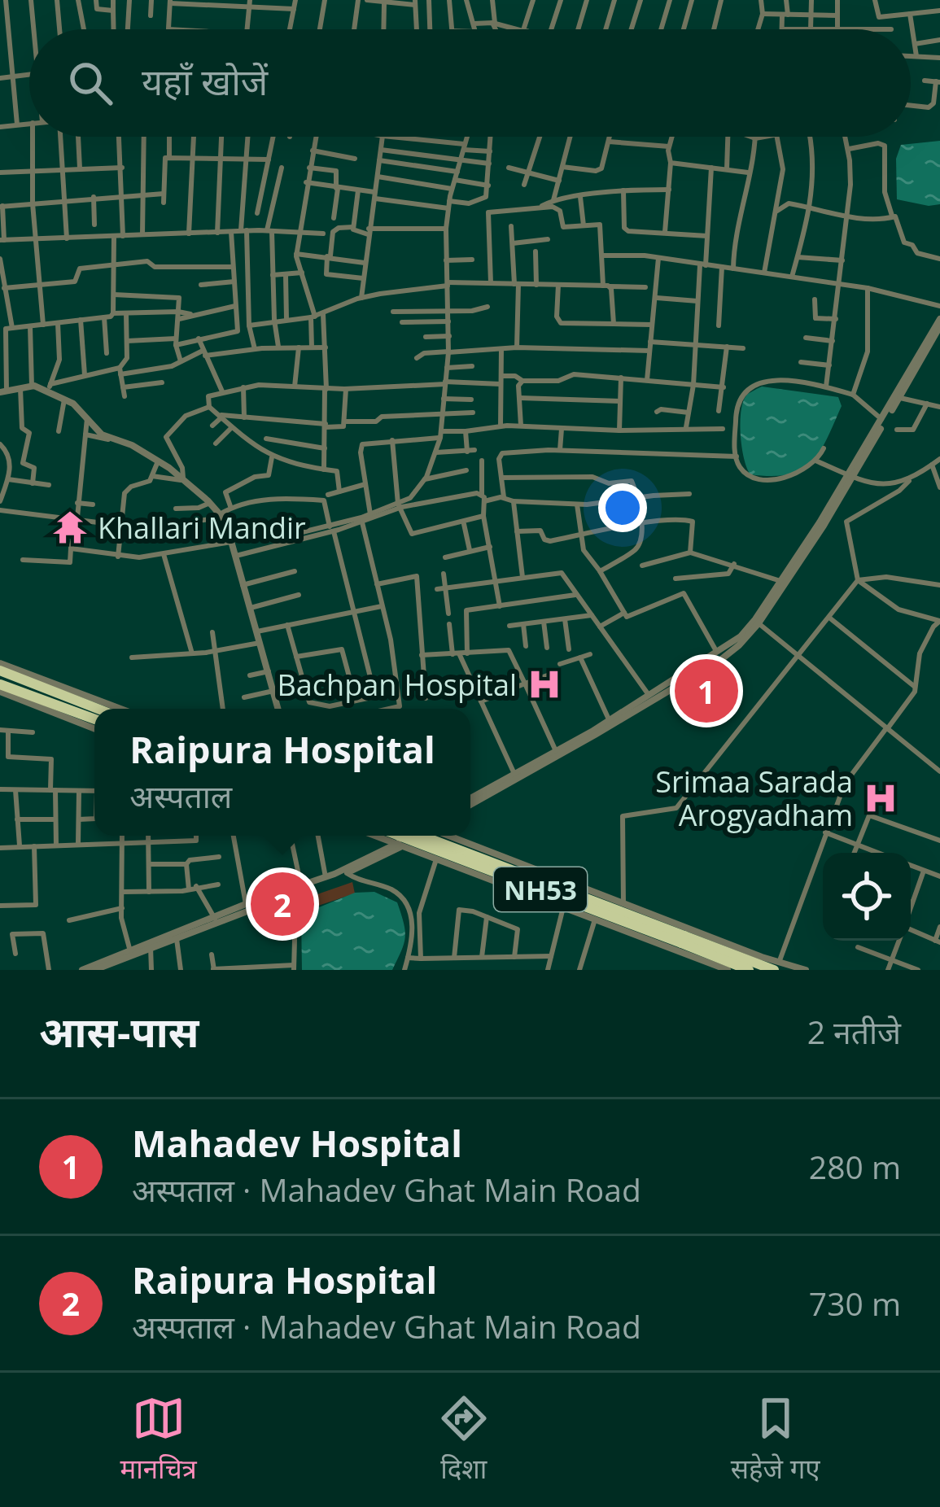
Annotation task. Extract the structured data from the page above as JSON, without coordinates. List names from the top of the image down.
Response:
{
  "streets": {
    "highway": ["NH53"]
  },
  "places": {
    "temple": ["Khallari Mandir"],
    "hospital": ["Bachpan Hospital", "Srimaa Sarada Arogyadham"]
  },
  "page": {
    "search": "यहाँ खोजें",
    "pins": ["1", "2"],
    "popup": ["Raipura Hospital", "अस्पताल"],
    "heading": ["आस-पास", "2 नतीजे"],
    "list": [
      {
        "mark": "1",
        "name": "Mahadev Hospital",
        "note": "अस्पताल · Mahadev Ghat Main Road",
        "value": "280 m"
      },
      {
        "mark": "2",
        "name": "Raipura Hospital",
        "note": "अस्पताल · Mahadev Ghat Main Road",
        "value": "730 m"
      }
    ],
    "nav": ["मानचित्र", "दिशा", "सहेजे गए"]
  }
}
